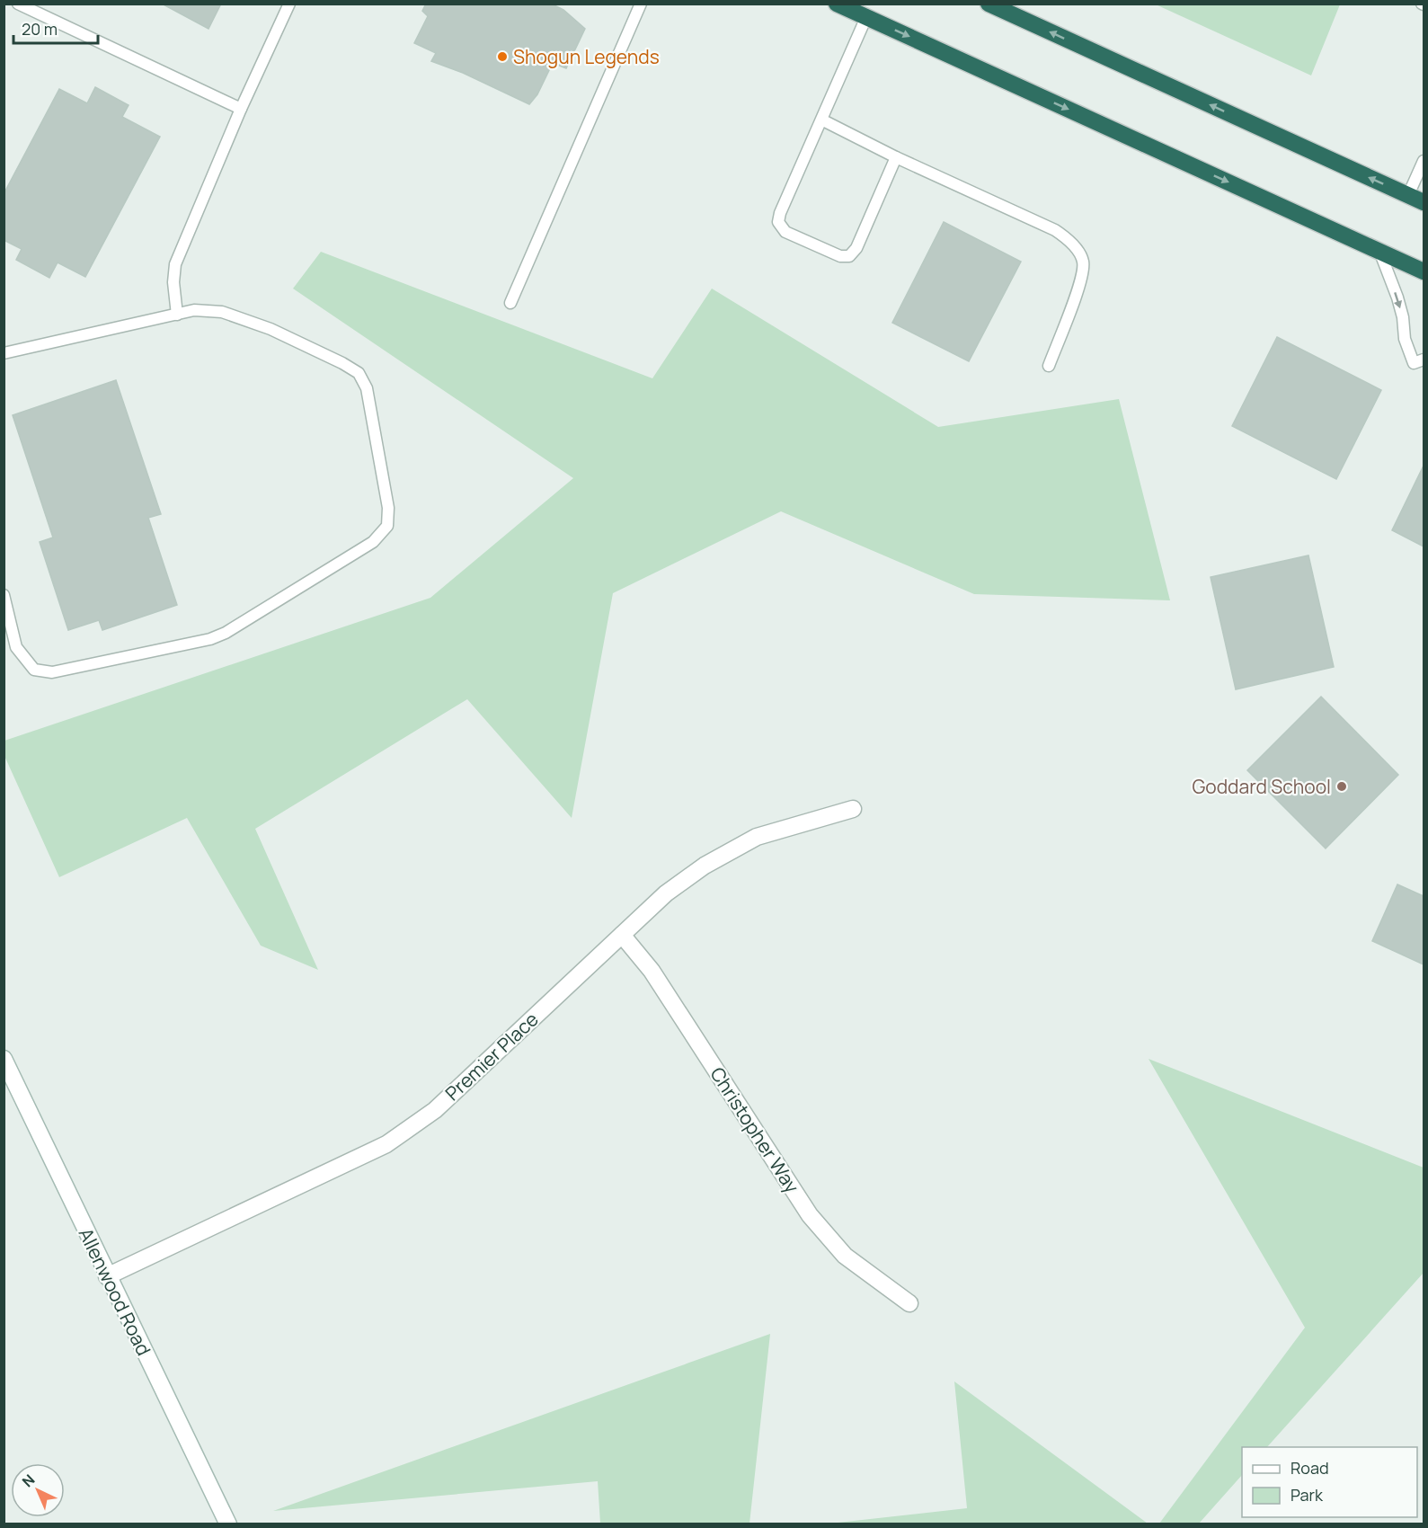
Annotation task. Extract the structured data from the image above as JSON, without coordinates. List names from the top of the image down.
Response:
{
  "streets": {
    "street": ["Premier Place", "Christopher Way", "Allenwood Road"]
  },
  "crossings": [
    ["Premier Place", "Christopher Way"],
    ["Premier Place", "Allenwood Road"]
  ],
  "places": ["Shogun Legends", "Goddard School"],
  "legend": ["Road", "Park"],
  "scale_bar": "20 m",
  "north": "top left"
}
